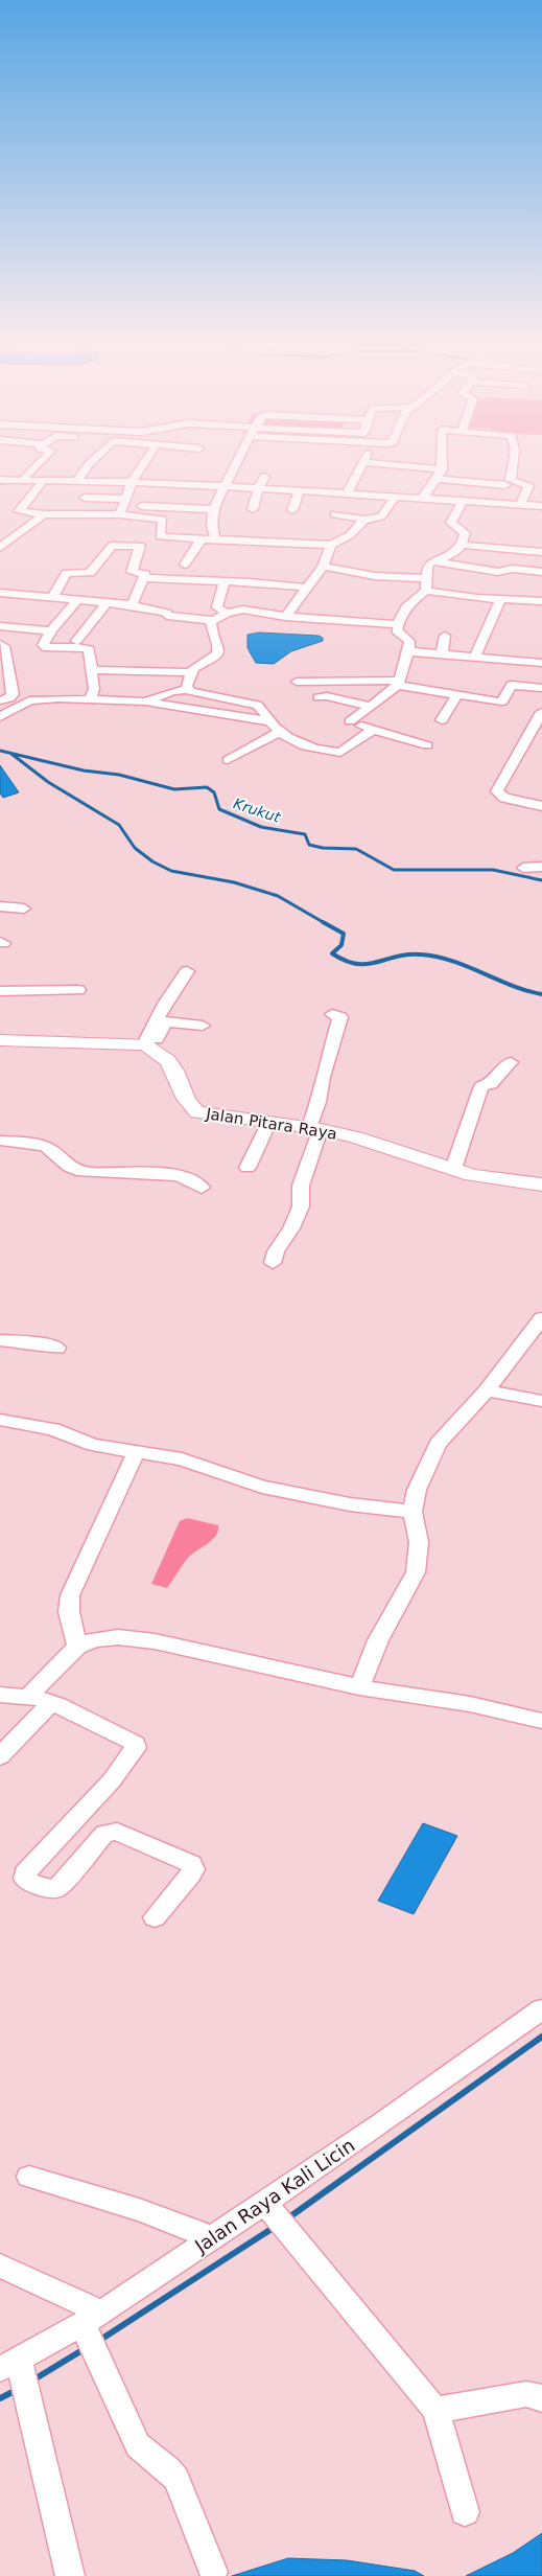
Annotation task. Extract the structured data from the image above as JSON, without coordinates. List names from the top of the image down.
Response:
{
  "streets": {
    "main road": ["Jalan Pitara Raya"],
    "street": ["Jalan Raya Kali Licin"]
  },
  "water": ["Krukut"]
}
